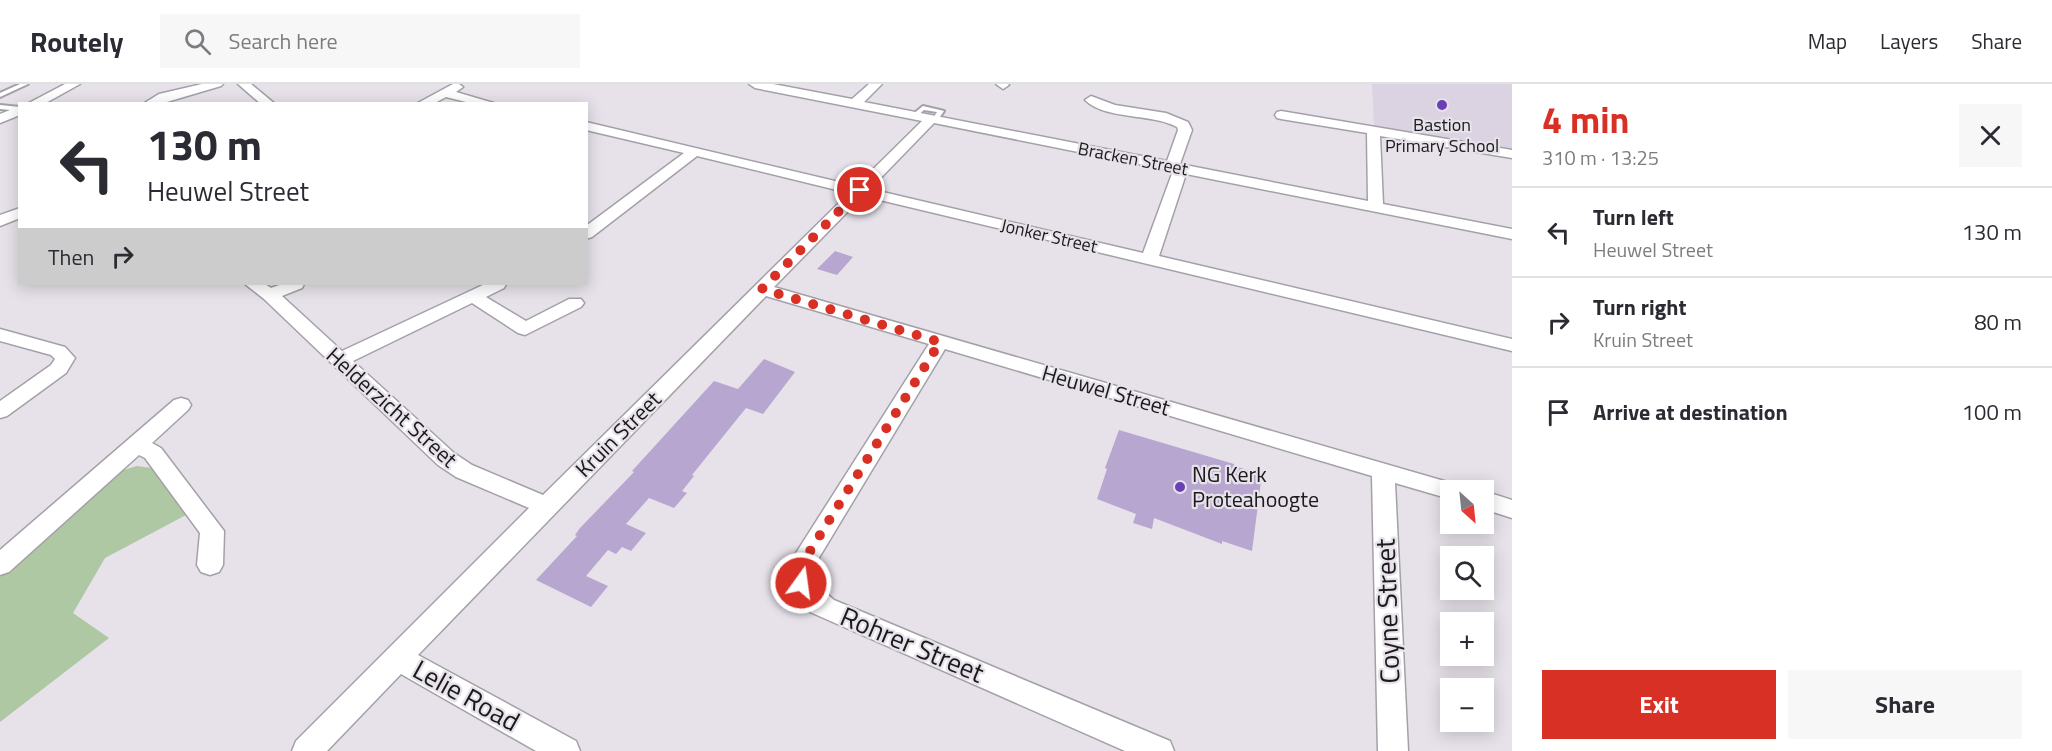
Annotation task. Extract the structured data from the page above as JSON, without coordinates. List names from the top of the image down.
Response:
{
  "streets": {
    "street": [
      "Bracken Street",
      "Jonker Street",
      "Heuwel Street",
      "Helderzicht Street",
      "Kruin Street",
      "Coyne Street",
      "Rohrer Street",
      "Lelie Road"
    ]
  },
  "crossings": [
    ["Bracken Street", "Kruin Street"],
    ["Jonker Street", "Kruin Street"],
    ["Heuwel Street", "Kruin Street"],
    ["Heuwel Street", "Coyne Street"],
    ["Heuwel Street", "Rohrer Street"],
    ["Helderzicht Street", "Kruin Street"],
    ["Kruin Street", "Lelie Road"]
  ],
  "places": ["Bastion Primary School", "NG Kerk Proteahoogte"],
  "north": "bottom right",
  "page": {
    "header": "Routely",
    "search": "Search here",
    "nav": ["Map", "Layers", "Share"],
    "heading": ["4 min", "310 m · 13:25"],
    "turn": ["130 m", "Heuwel Street"],
    "list": [
      {
        "name": "Turn left",
        "note": "Heuwel Street",
        "value": "130 m"
      },
      {
        "name": "Turn right",
        "note": "Kruin Street",
        "value": "80 m"
      },
      {
        "name": "Arrive at destination",
        "value": "100 m"
      }
    ],
    "then": "Then",
    "map_buttons": ["+", "−"],
    "buttons": ["Exit", "Share"]
  }
}
